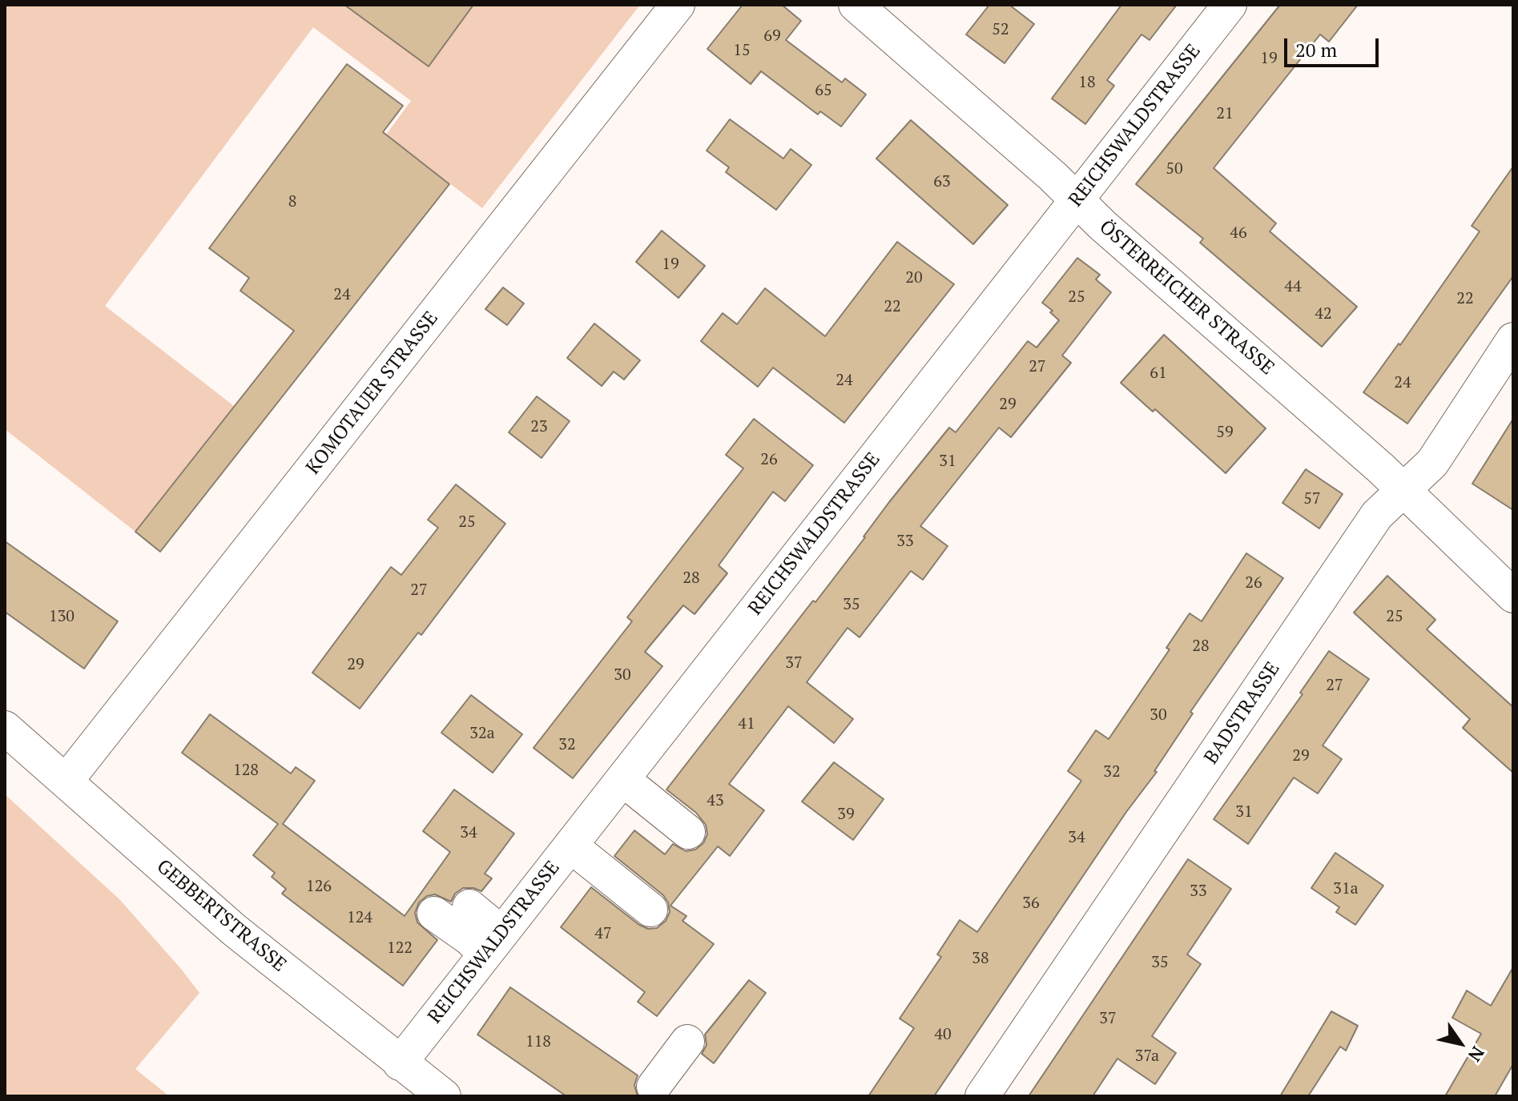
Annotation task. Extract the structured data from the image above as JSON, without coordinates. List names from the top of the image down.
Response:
{
  "streets": {
    "street": [
      "REICHSWALDSTRASSE",
      "ÖSTERREICHER STRASSE",
      "KOMOTAUER STRASSE",
      "BADSTRASSE",
      "GEBBERTSTRASSE"
    ]
  },
  "crossings": [
    ["REICHSWALDSTRASSE", "ÖSTERREICHER STRASSE"],
    ["REICHSWALDSTRASSE", "GEBBERTSTRASSE"],
    ["ÖSTERREICHER STRASSE", "BADSTRASSE"],
    ["KOMOTAUER STRASSE", "GEBBERTSTRASSE"]
  ],
  "house_numbers": [
    "52",
    "69",
    "15",
    "19",
    "18",
    "65",
    "21",
    "50",
    "63",
    "8",
    "46",
    "19",
    "20",
    "44",
    "24",
    "25",
    "22",
    "22",
    "42",
    "27",
    "61",
    "24",
    "24",
    "29",
    "23",
    "59",
    "26",
    "31",
    "57",
    "25",
    "33",
    "28",
    "26",
    "27",
    "35",
    "130",
    "25",
    "28",
    "37",
    "29",
    "30",
    "27",
    "30",
    "41",
    "32a",
    "32",
    "29",
    "128",
    "32",
    "43",
    "31",
    "39",
    "34",
    "34",
    "126",
    "31a",
    "33",
    "36",
    "124",
    "47",
    "122",
    "38",
    "35",
    "37",
    "40",
    "118",
    "37a"
  ],
  "scale_bar": "20 m",
  "north": "bottom right"
}
